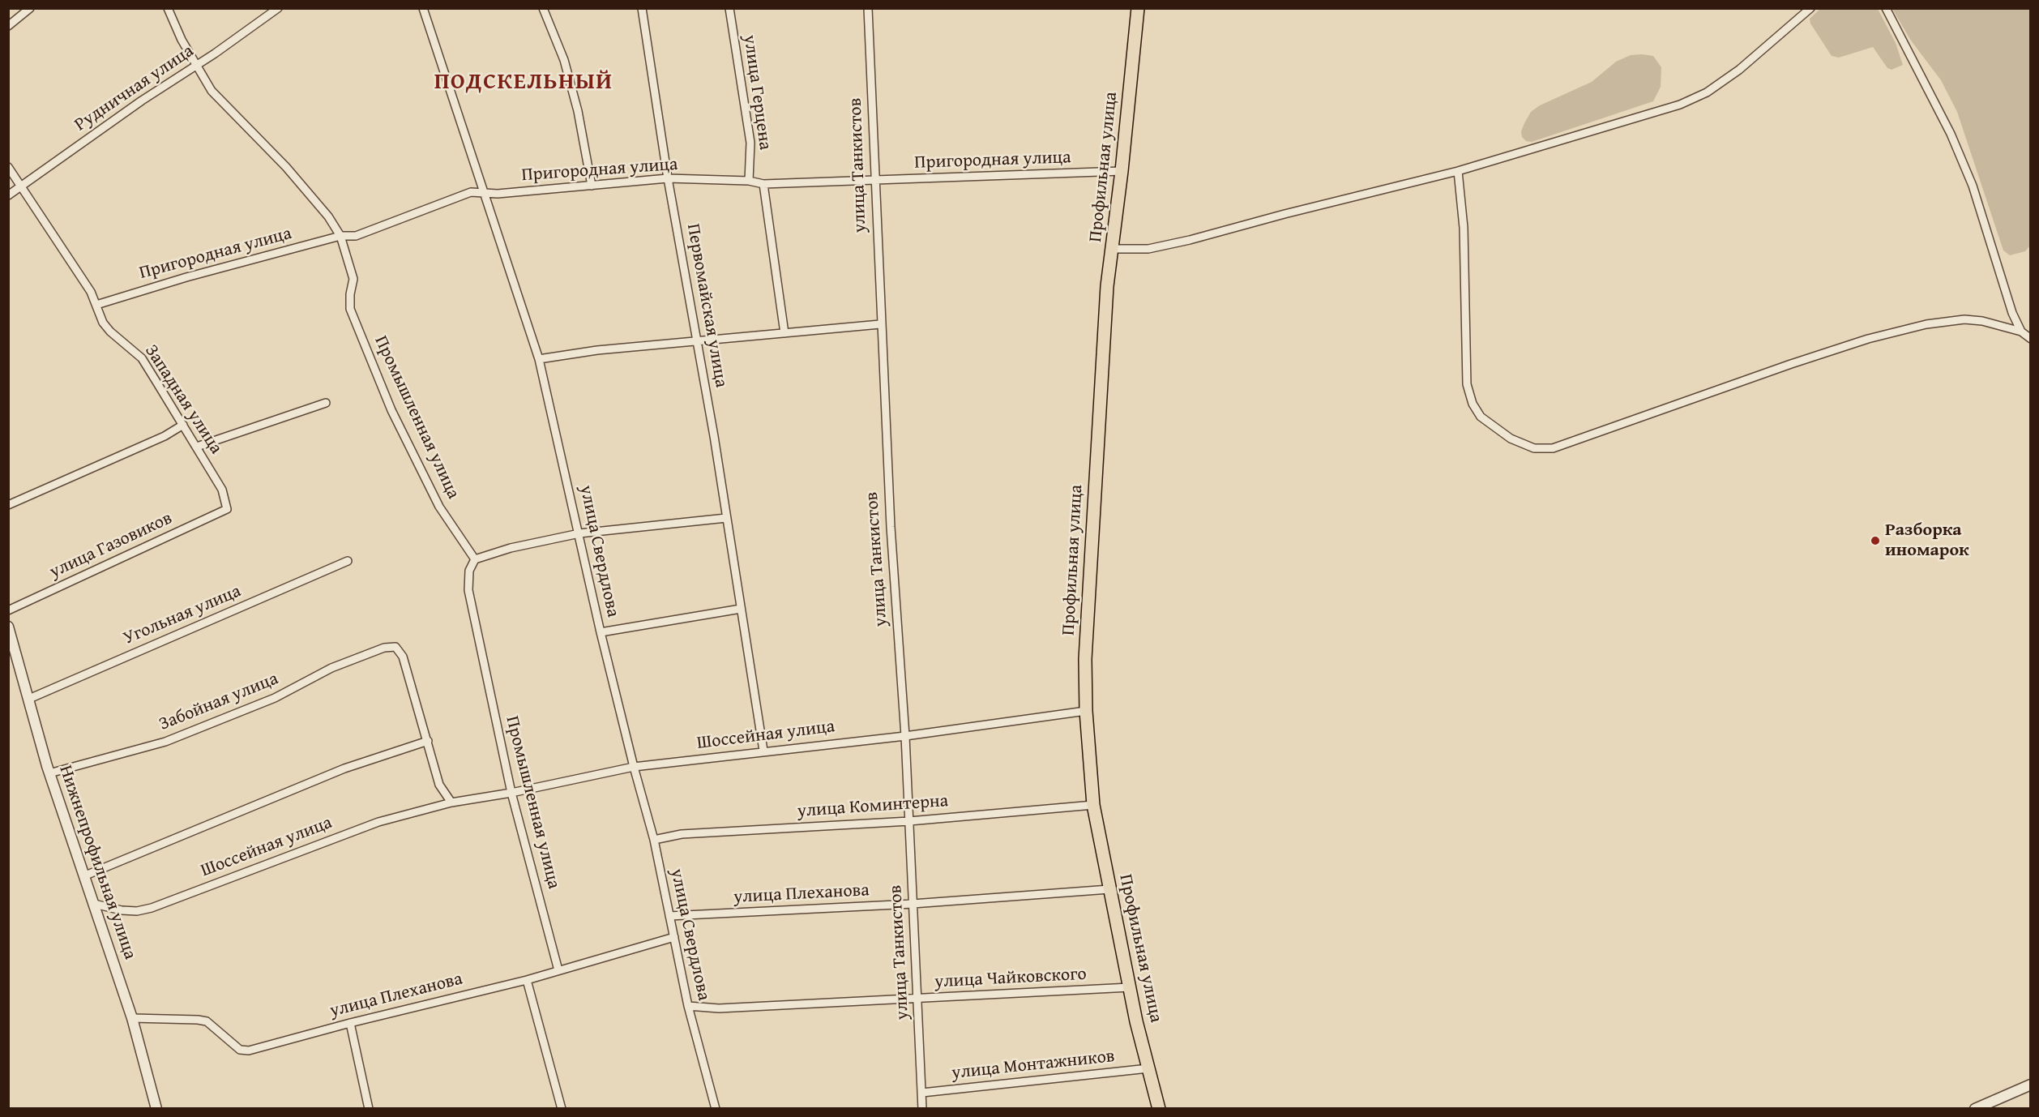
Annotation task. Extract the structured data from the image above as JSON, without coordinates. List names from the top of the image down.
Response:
{
  "streets": {
    "main road": ["Профильная улица"],
    "street": [
      "Рудничная улица",
      "улица Герцена",
      "Пригородная улица",
      "улица Танкистов",
      "Первомайская улица",
      "Западная улица",
      "Промышленная улица",
      "улица Газовиков",
      "улица Свердлова",
      "Угольная улица",
      "Забойная улица",
      "Шоссейная улица",
      "улица Коминтерна",
      "Нижнепрофильная улица",
      "улица Плеханова",
      "улица Чайковского",
      "улица Монтажников"
    ]
  },
  "crossings": [
    ["Рудничная улица", "Западная улица"],
    ["Рудничная улица", "Промышленная улица"],
    ["улица Герцена", "Пригородная улица"],
    ["Пригородная улица", "улица Танкистов"],
    ["Пригородная улица", "Профильная улица"],
    ["Пригородная улица", "Первомайская улица"],
    ["Пригородная улица", "Западная улица"],
    ["Пригородная улица", "Промышленная улица"],
    ["Пригородная улица", "улица Свердлова"],
    ["улица Танкистов", "Шоссейная улица"],
    ["улица Танкистов", "улица Коминтерна"],
    ["улица Танкистов", "улица Плеханова"],
    ["улица Танкистов", "улица Чайковского"],
    ["улица Танкистов", "улица Монтажников"],
    ["Профильная улица", "Шоссейная улица"],
    ["Профильная улица", "улица Коминтерна"],
    ["Профильная улица", "улица Плеханова"],
    ["Профильная улица", "улица Чайковского"],
    ["Профильная улица", "улица Монтажников"],
    ["Первомайская улица", "Шоссейная улица"],
    ["Западная улица", "улица Газовиков"],
    ["Промышленная улица", "Шоссейная улица"],
    ["Промышленная улица", "улица Плеханова"],
    ["улица Свердлова", "Шоссейная улица"],
    ["улица Свердлова", "улица Коминтерна"],
    ["улица Свердлова", "улица Плеханова"],
    ["улица Свердлова", "улица Чайковского"],
    ["Угольная улица", "Нижнепрофильная улица"],
    ["Забойная улица", "Нижнепрофильная улица"],
    ["Шоссейная улица", "Нижнепрофильная улица"],
    ["Нижнепрофильная улица", "улица Плеханова"]
  ],
  "districts": ["ПОДСКЕЛЬНЫЙ"],
  "places": ["Разборка иномарок"]
}
